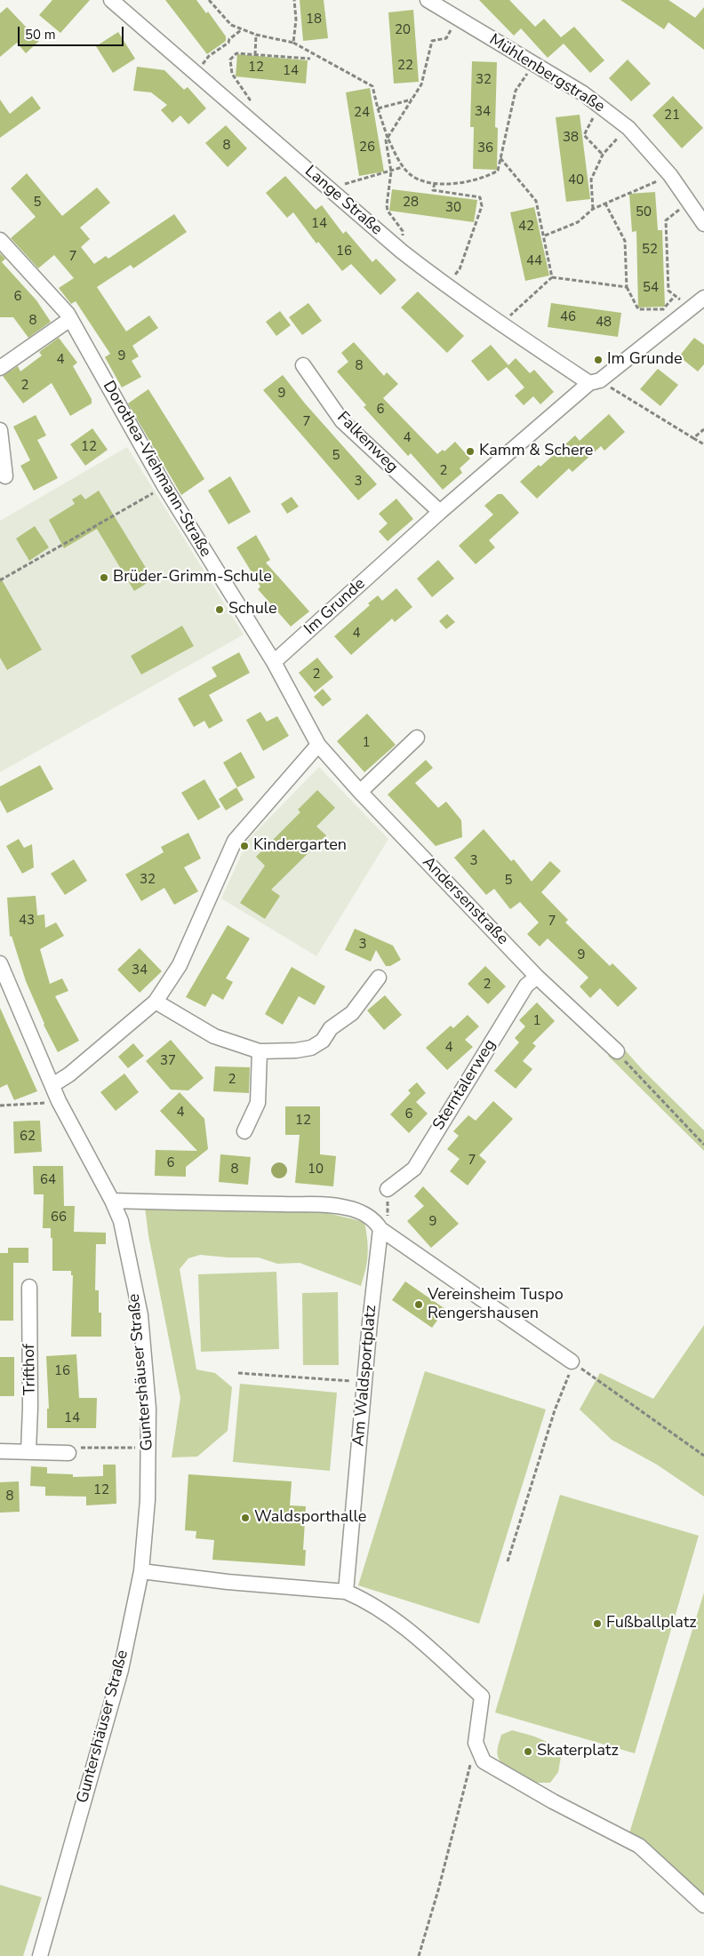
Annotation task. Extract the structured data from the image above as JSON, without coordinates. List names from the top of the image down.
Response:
{
  "streets": {
    "street": [
      "Mühlenbergstraße",
      "Lange Straße",
      "Falkenweg",
      "Dorothea-Viehmann-Straße",
      "Im Grunde",
      "Andersenstraße",
      "Sterntalerweg",
      "Trifthof",
      "Guntershäuser Straße",
      "Am Waldsportplatz"
    ]
  },
  "crossings": [
    ["Lange Straße", "Im Grunde"],
    ["Falkenweg", "Im Grunde"],
    ["Dorothea-Viehmann-Straße", "Im Grunde"],
    ["Dorothea-Viehmann-Straße", "Andersenstraße"],
    ["Andersenstraße", "Sterntalerweg"]
  ],
  "places": [
    "Im Grunde",
    "Kamm & Schere",
    "Brüder-Grimm-Schule",
    "Schule",
    "Kindergarten",
    "Vereinsheim Tuspo Rengershausen",
    "Waldsporthalle",
    "Fußballplatz",
    "Skaterplatz"
  ],
  "house_numbers": [
    "18",
    "20",
    "22",
    "12",
    "14",
    "32",
    "34",
    "24",
    "21",
    "38",
    "8",
    "26",
    "36",
    "40",
    "5",
    "28",
    "30",
    "50",
    "14",
    "42",
    "52",
    "16",
    "7",
    "44",
    "54",
    "6",
    "46",
    "8",
    "48",
    "9",
    "4",
    "8",
    "2",
    "9",
    "6",
    "7",
    "4",
    "12",
    "5",
    "2",
    "3",
    "4",
    "2",
    "1",
    "3",
    "32",
    "5",
    "43",
    "7",
    "3",
    "9",
    "34",
    "2",
    "1",
    "4",
    "37",
    "2",
    "4",
    "6",
    "12",
    "62",
    "7",
    "6",
    "8",
    "10",
    "64",
    "66",
    "9",
    "16",
    "14",
    "12",
    "8"
  ],
  "scale_bar": "50 m"
}
